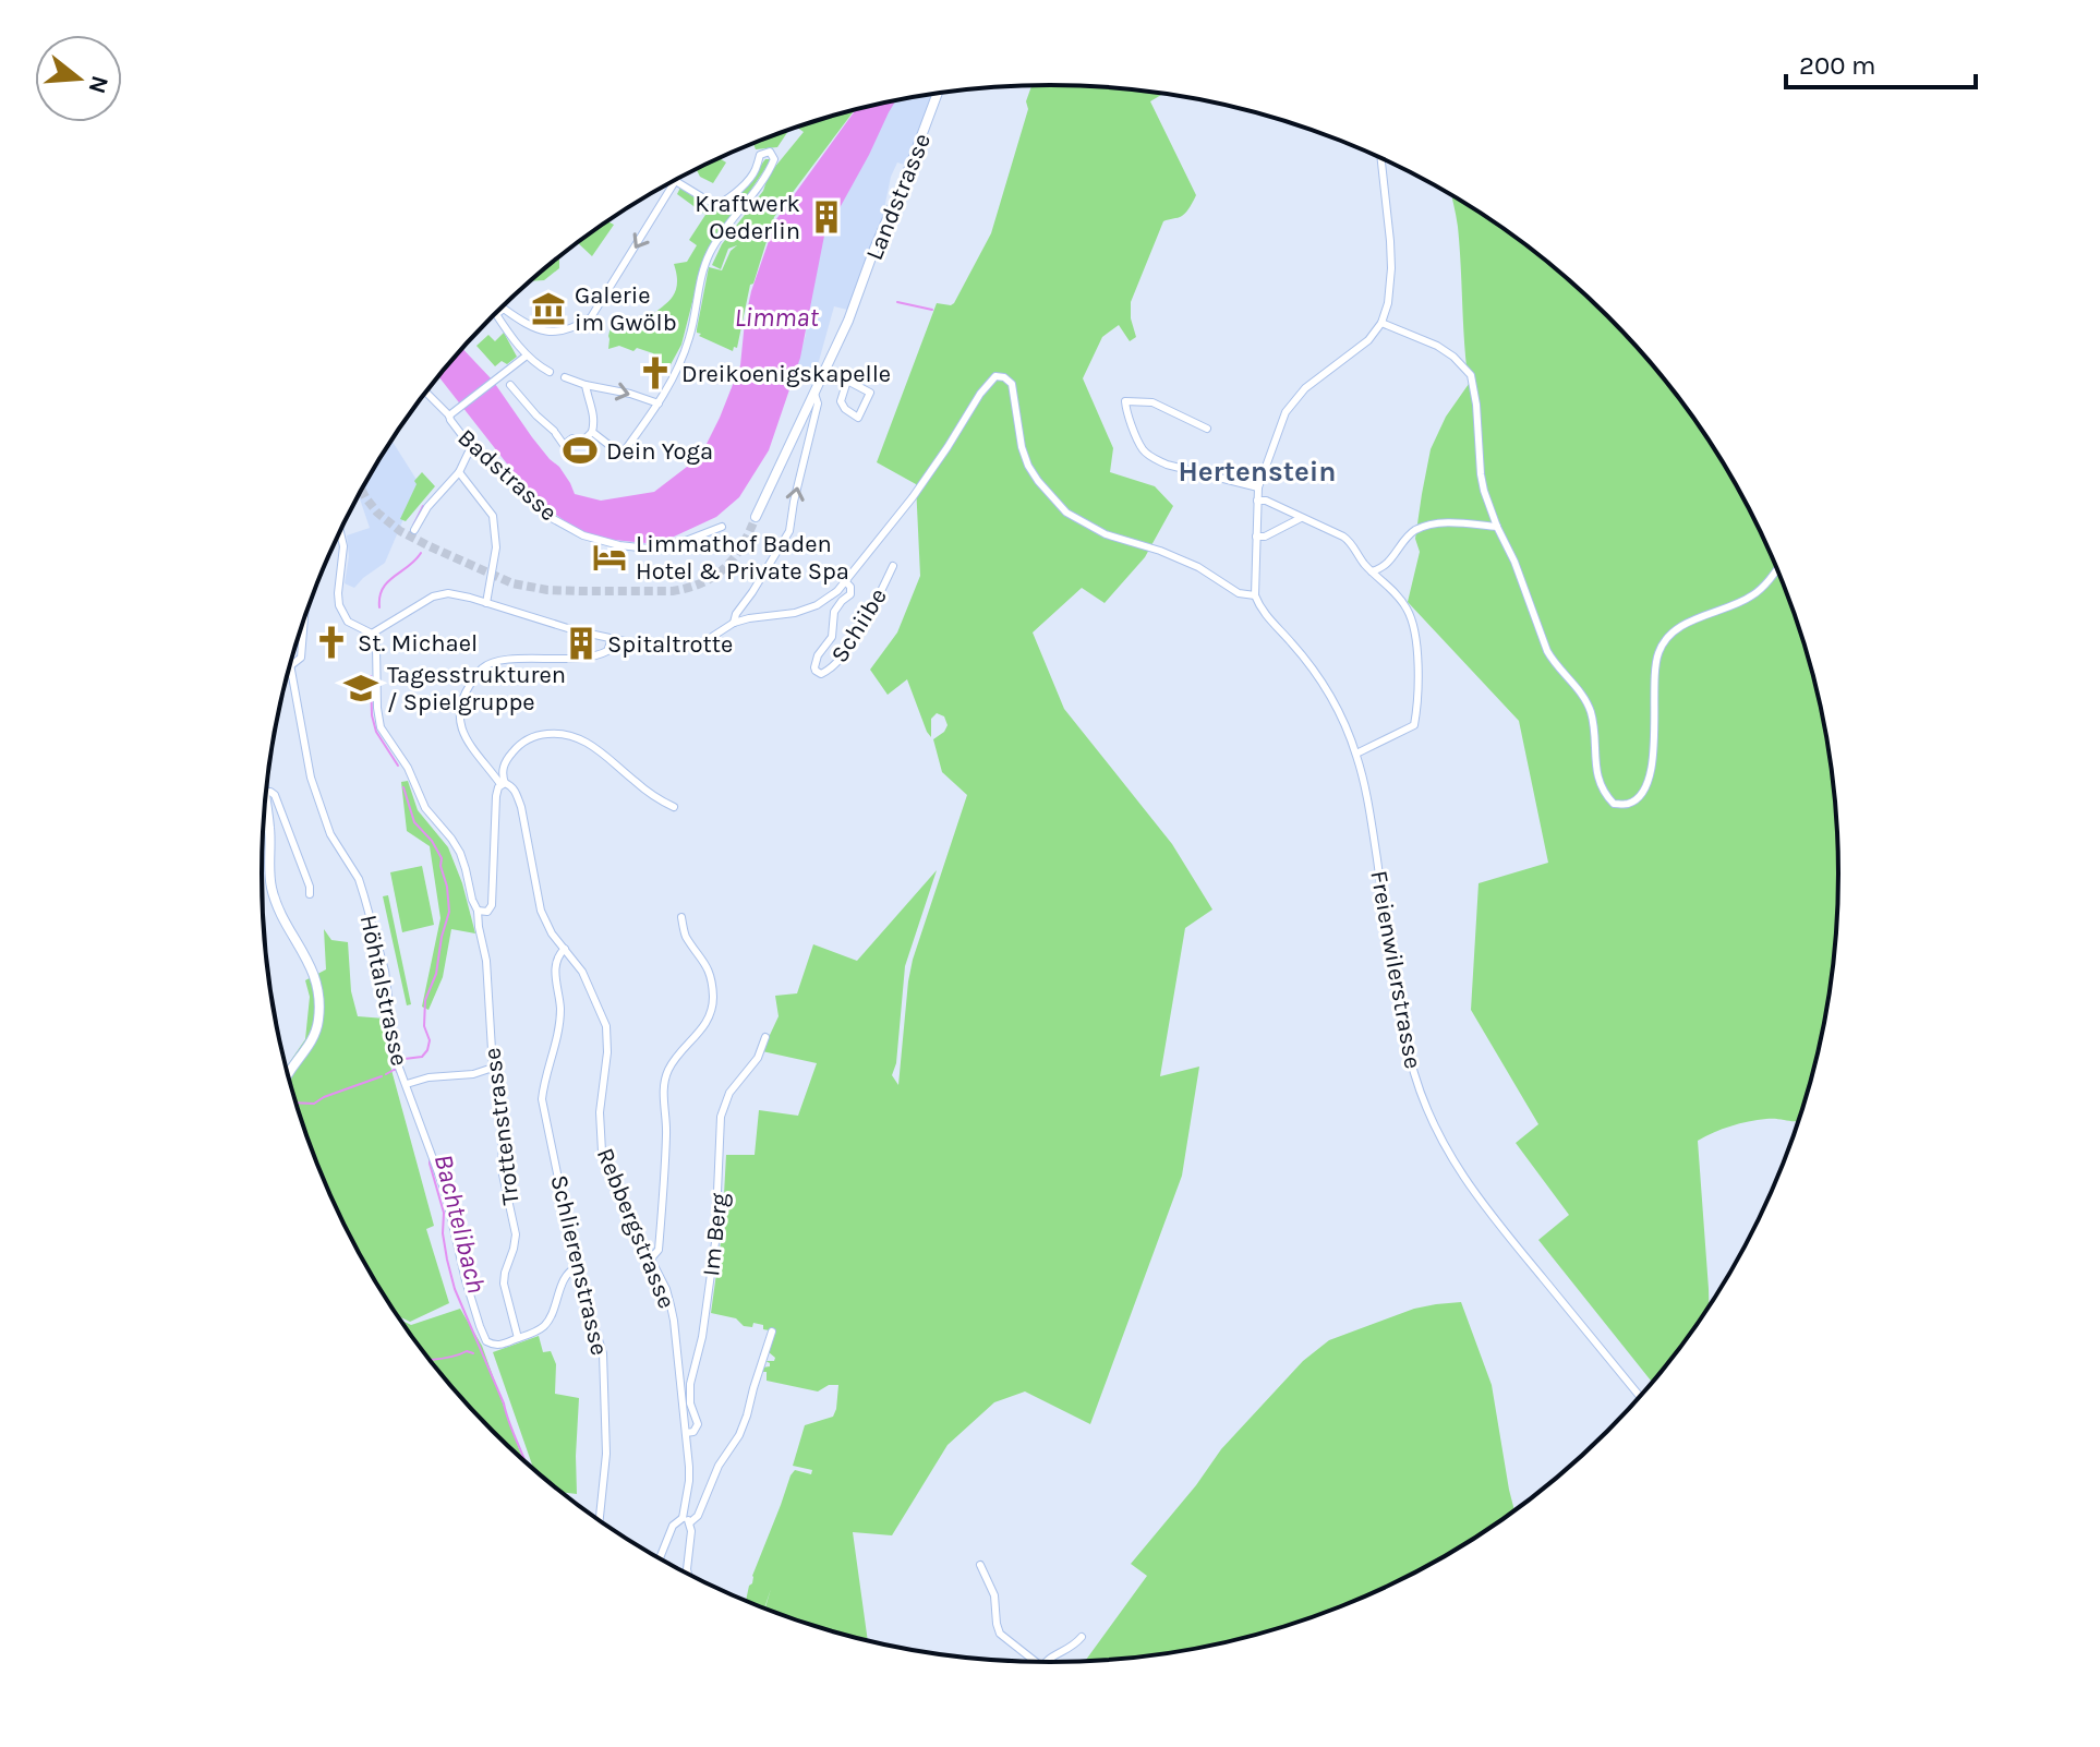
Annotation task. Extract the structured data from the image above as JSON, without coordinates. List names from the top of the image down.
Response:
{
  "streets": {
    "main road": ["Landstrasse"],
    "street": [
      "Badstrasse",
      "Schiibe",
      "Freienwilerstrasse",
      "Höhtalstrasse",
      "Trottenstrasse",
      "Rebbergstrasse",
      "Im Berg",
      "Schlierenstrasse"
    ]
  },
  "crossings": [
    ["Höhtalstrasse", "Trottenstrasse"],
    ["Rebbergstrasse", "Im Berg"],
    ["Rebbergstrasse", "Schlierenstrasse"]
  ],
  "districts": ["Hertenstein"],
  "water": ["Limmat", "Bachtelibach"],
  "places": {
    "building": ["Kraftwerk Oederlin", "Spitaltrotte"],
    "museum": ["Galerie im Gwölb"],
    "church": ["Dreikoenigskapelle", "St. Michael"],
    "sports": ["Dein Yoga"],
    "hotel": ["Limmathof Baden Hotel & Private Spa"],
    "school or university": ["Tagesstrukturen / Spielgruppe"]
  },
  "scale_bar": "200 m",
  "north": "right"
}
